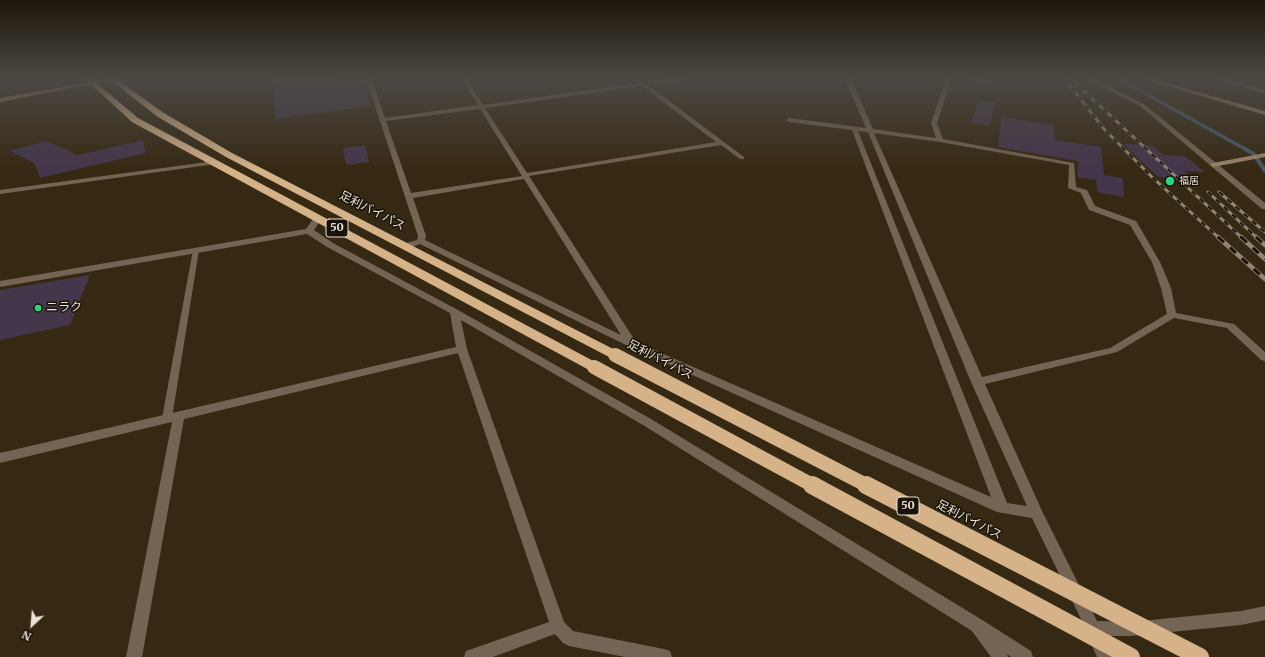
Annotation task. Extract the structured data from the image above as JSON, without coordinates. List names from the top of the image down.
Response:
{
  "streets": {
    "highway": ["足利バイパス", "50"]
  },
  "places": ["福居", "ニラク"],
  "north": "bottom left"
}
